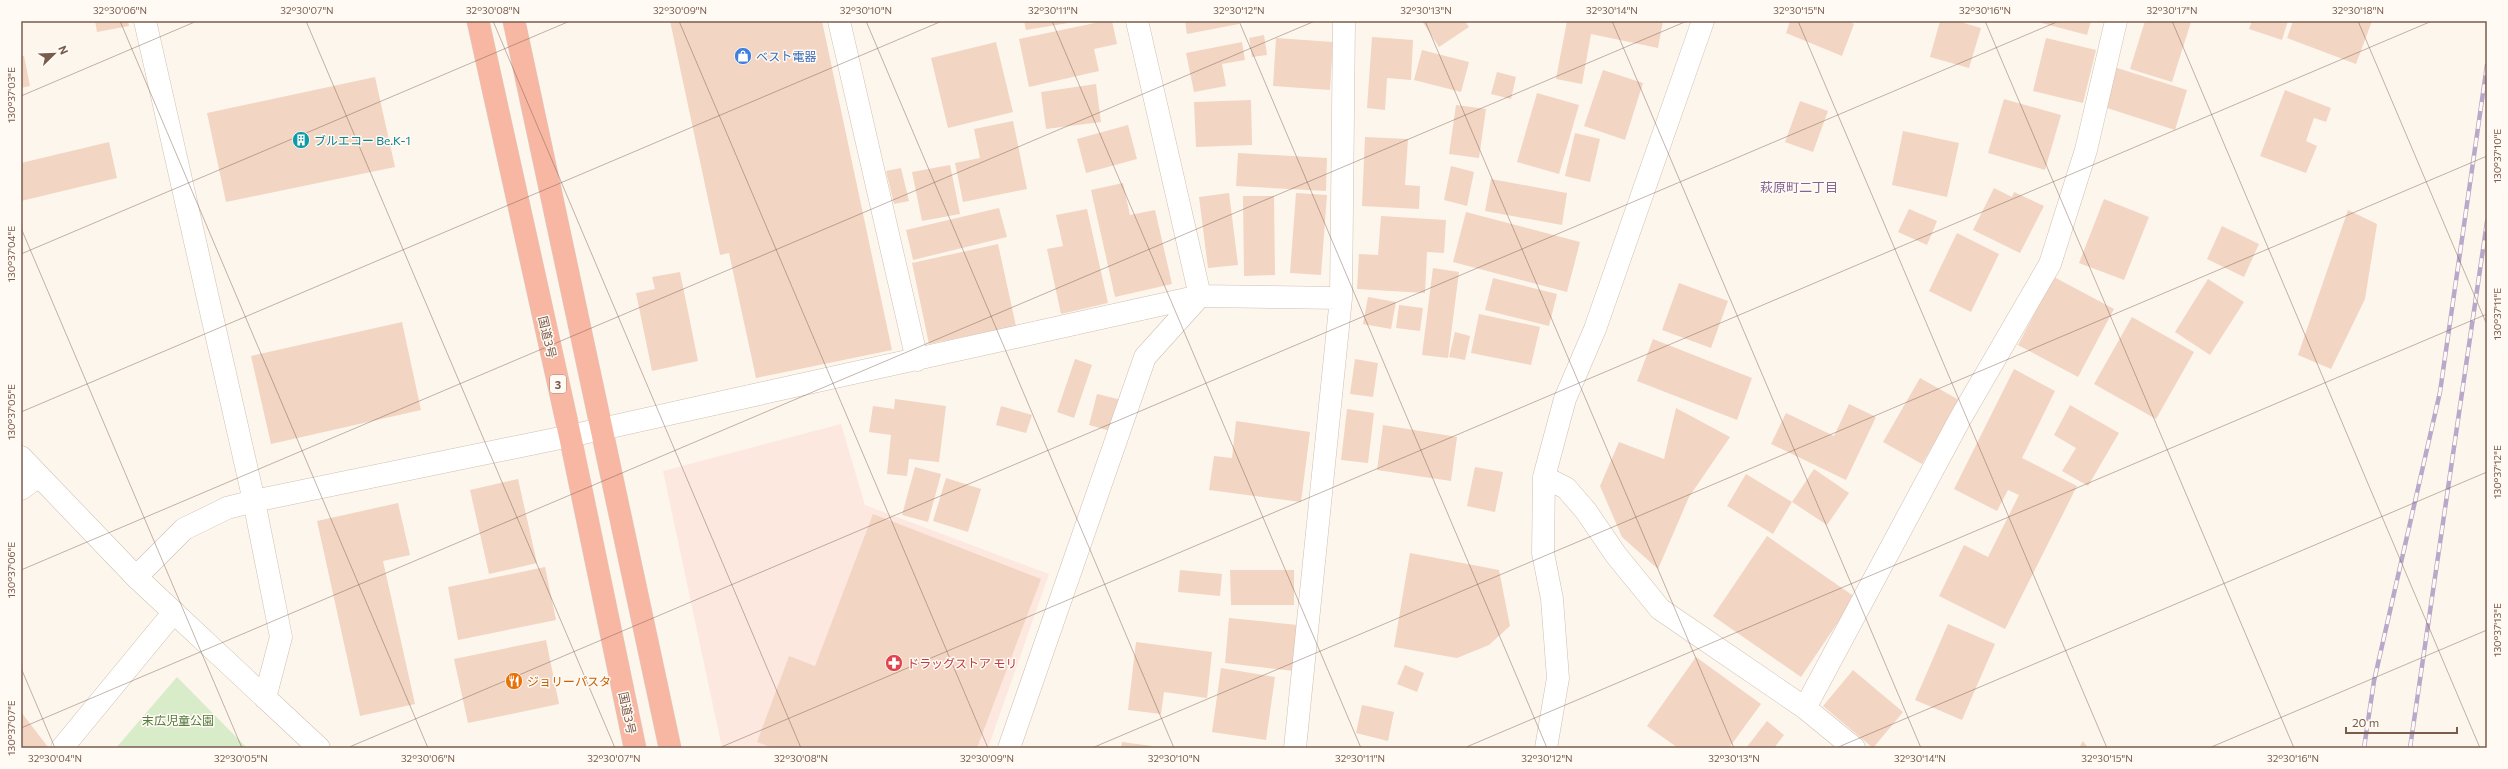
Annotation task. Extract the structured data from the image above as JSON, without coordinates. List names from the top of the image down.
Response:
{
  "streets": {
    "highway": ["国道3号", "3"]
  },
  "districts": ["萩原町二丁目"],
  "parks": ["末広児童公園"],
  "places": {
    "shop": ["ベスト電器"],
    "building": ["ブルエコー Be.K-1"],
    "pharmacy": ["ドラッグストア モリ"],
    "restaurant": ["ジョリーパスタ"]
  },
  "scale_bar": "20 m",
  "north": "top right",
  "coordinates": [
    "32°30'06\"N",
    "32°30'07\"N",
    "32°30'08\"N",
    "32°30'09\"N",
    "32°30'10\"N",
    "32°30'11\"N",
    "32°30'12\"N",
    "32°30'13\"N",
    "32°30'14\"N",
    "32°30'15\"N",
    "32°30'16\"N",
    "32°30'17\"N",
    "32°30'18\"N",
    "130°37'03\"E",
    "130°37'10\"E",
    "130°37'04\"E",
    "130°37'11\"E",
    "130°37'05\"E",
    "130°37'12\"E",
    "130°37'06\"E",
    "130°37'13\"E",
    "130°37'07\"E",
    "32°30'04\"N",
    "32°30'05\"N"
  ]
}
